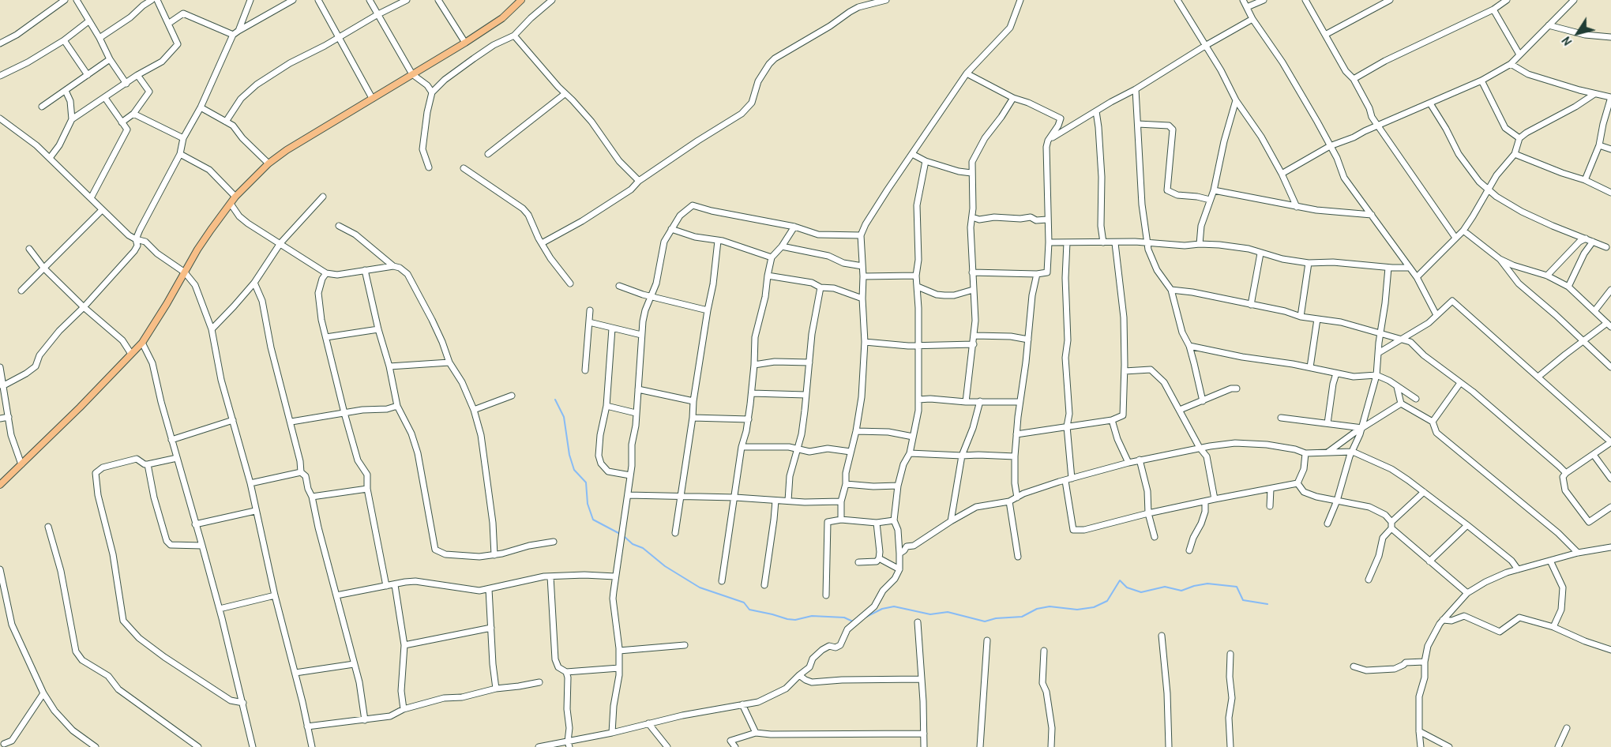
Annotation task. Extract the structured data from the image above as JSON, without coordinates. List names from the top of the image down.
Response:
{
  "north": "bottom left"
}
